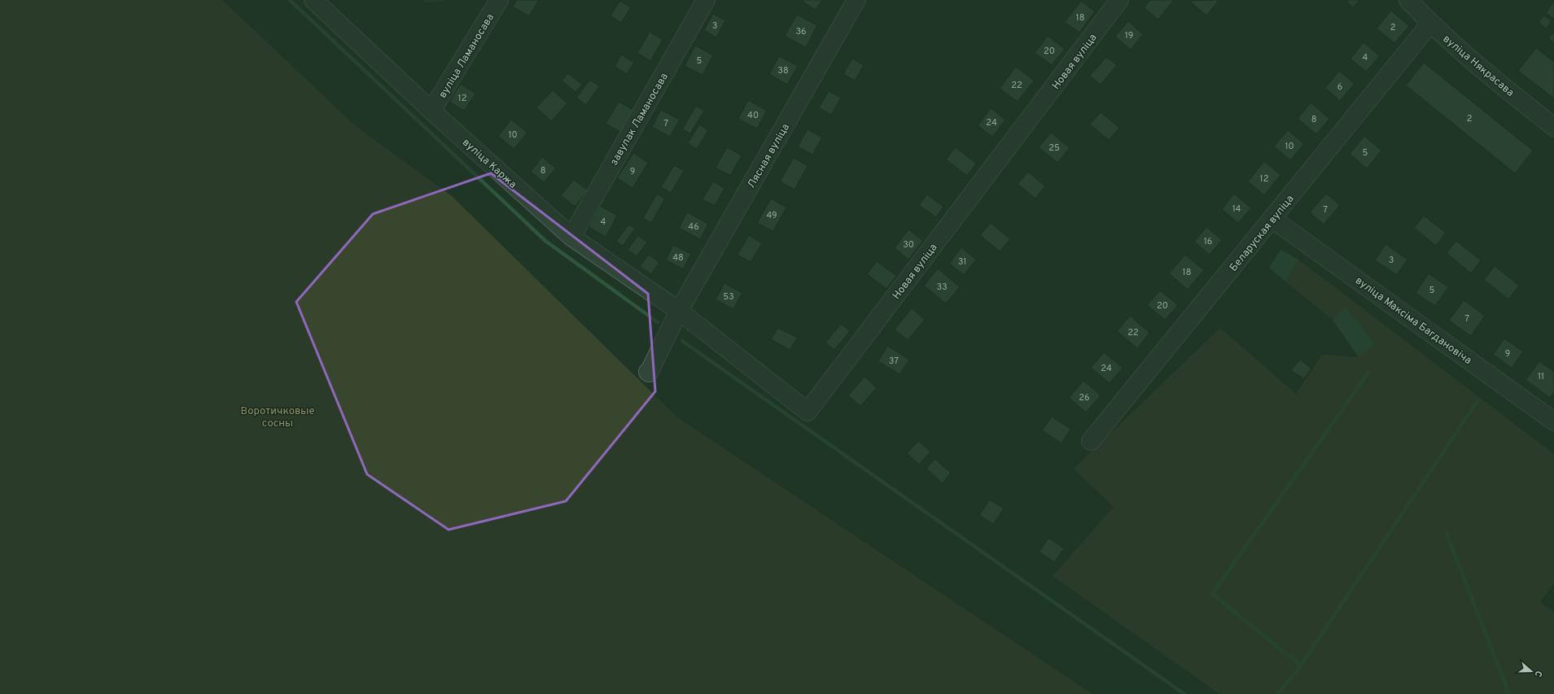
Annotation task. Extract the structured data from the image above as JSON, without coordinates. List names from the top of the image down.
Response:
{
  "streets": {
    "street": [
      "вуліца Ламаносава",
      "Новая вуліца",
      "вуліца Някрасава",
      "завулак Ламаносава",
      "Лясная вуліца",
      "вуліца Каржа",
      "Беларуская вуліца",
      "вуліца Максіма Багдановіча"
    ]
  },
  "crossings": [
    ["вуліца Ламаносава", "вуліца Каржа"],
    ["Новая вуліца", "Лясная вуліца"],
    ["Новая вуліца", "вуліца Каржа"],
    ["вуліца Някрасава", "Беларуская вуліца"],
    ["завулак Ламаносава", "вуліца Каржа"],
    ["Лясная вуліца", "вуліца Каржа"],
    ["Беларуская вуліца", "вуліца Максіма Багдановіча"]
  ],
  "parks": ["Воротичковые сосны"],
  "house_numbers": [
    "18",
    "3",
    "2",
    "36",
    "19",
    "20",
    "4",
    "5",
    "38",
    "22",
    "6",
    "12",
    "40",
    "2",
    "8",
    "24",
    "7",
    "10",
    "10",
    "25",
    "5",
    "8",
    "9",
    "12",
    "14",
    "7",
    "49",
    "4",
    "46",
    "16",
    "30",
    "48",
    "3",
    "31",
    "18",
    "33",
    "5",
    "53",
    "20",
    "7",
    "22",
    "9",
    "37",
    "24",
    "11",
    "26"
  ],
  "north": "right"
}
